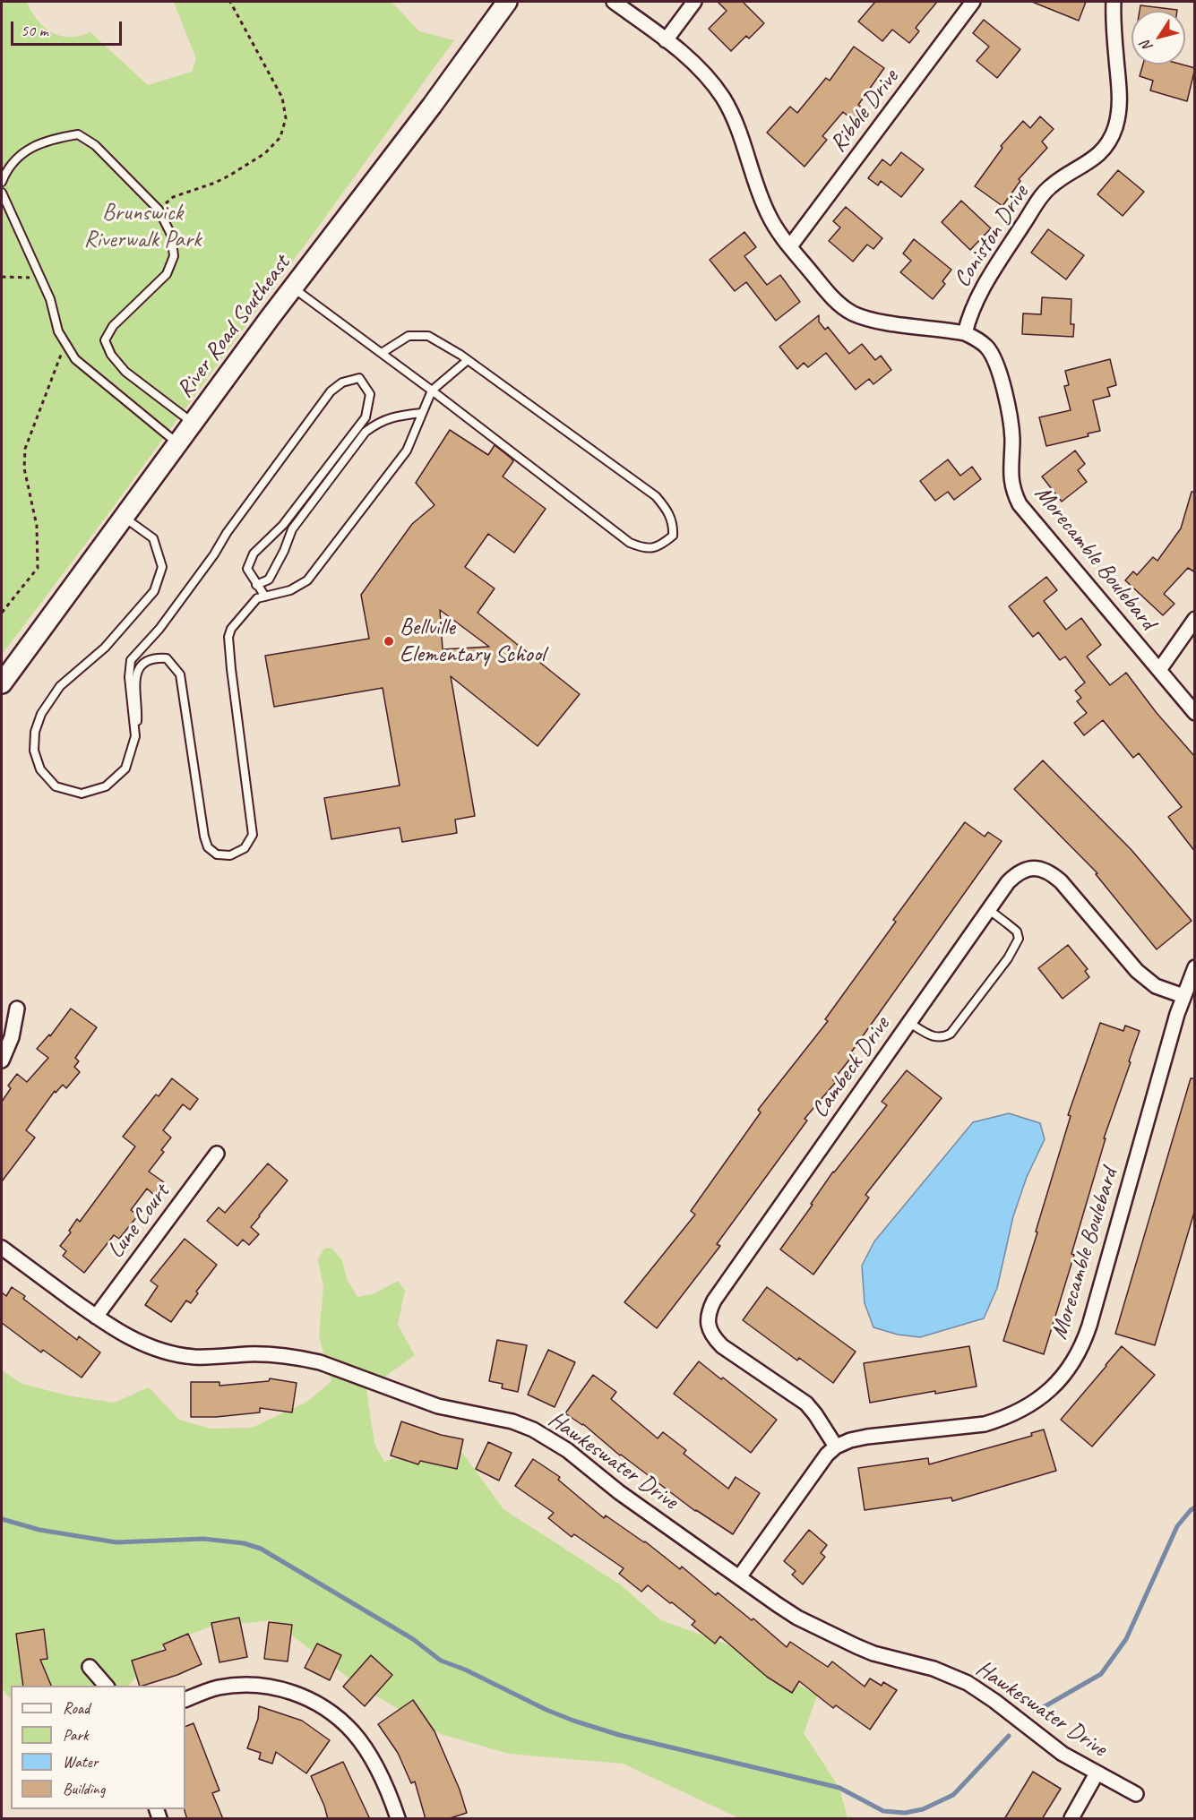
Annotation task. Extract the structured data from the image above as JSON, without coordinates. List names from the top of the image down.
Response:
{
  "streets": {
    "main road": ["River Road Southeast"],
    "street": [
      "Ribble Drive",
      "Coniston Drive",
      "Morecamble Boulebard",
      "Cambeck Drive",
      "Lune Court",
      "Hawkeswater Drive"
    ]
  },
  "crossings": [
    ["Ribble Drive", "Morecamble Boulebard"],
    ["Coniston Drive", "Morecamble Boulebard"],
    ["Morecamble Boulebard", "Cambeck Drive"],
    ["Morecamble Boulebard", "Hawkeswater Drive"],
    ["Lune Court", "Hawkeswater Drive"]
  ],
  "parks": ["Brunswick Riverwalk Park"],
  "places": ["Bellville Elementary School"],
  "legend": [
    "Road",
    "Park",
    "Water",
    "Building"
  ],
  "scale_bar": "50 m",
  "north": "bottom left"
}
